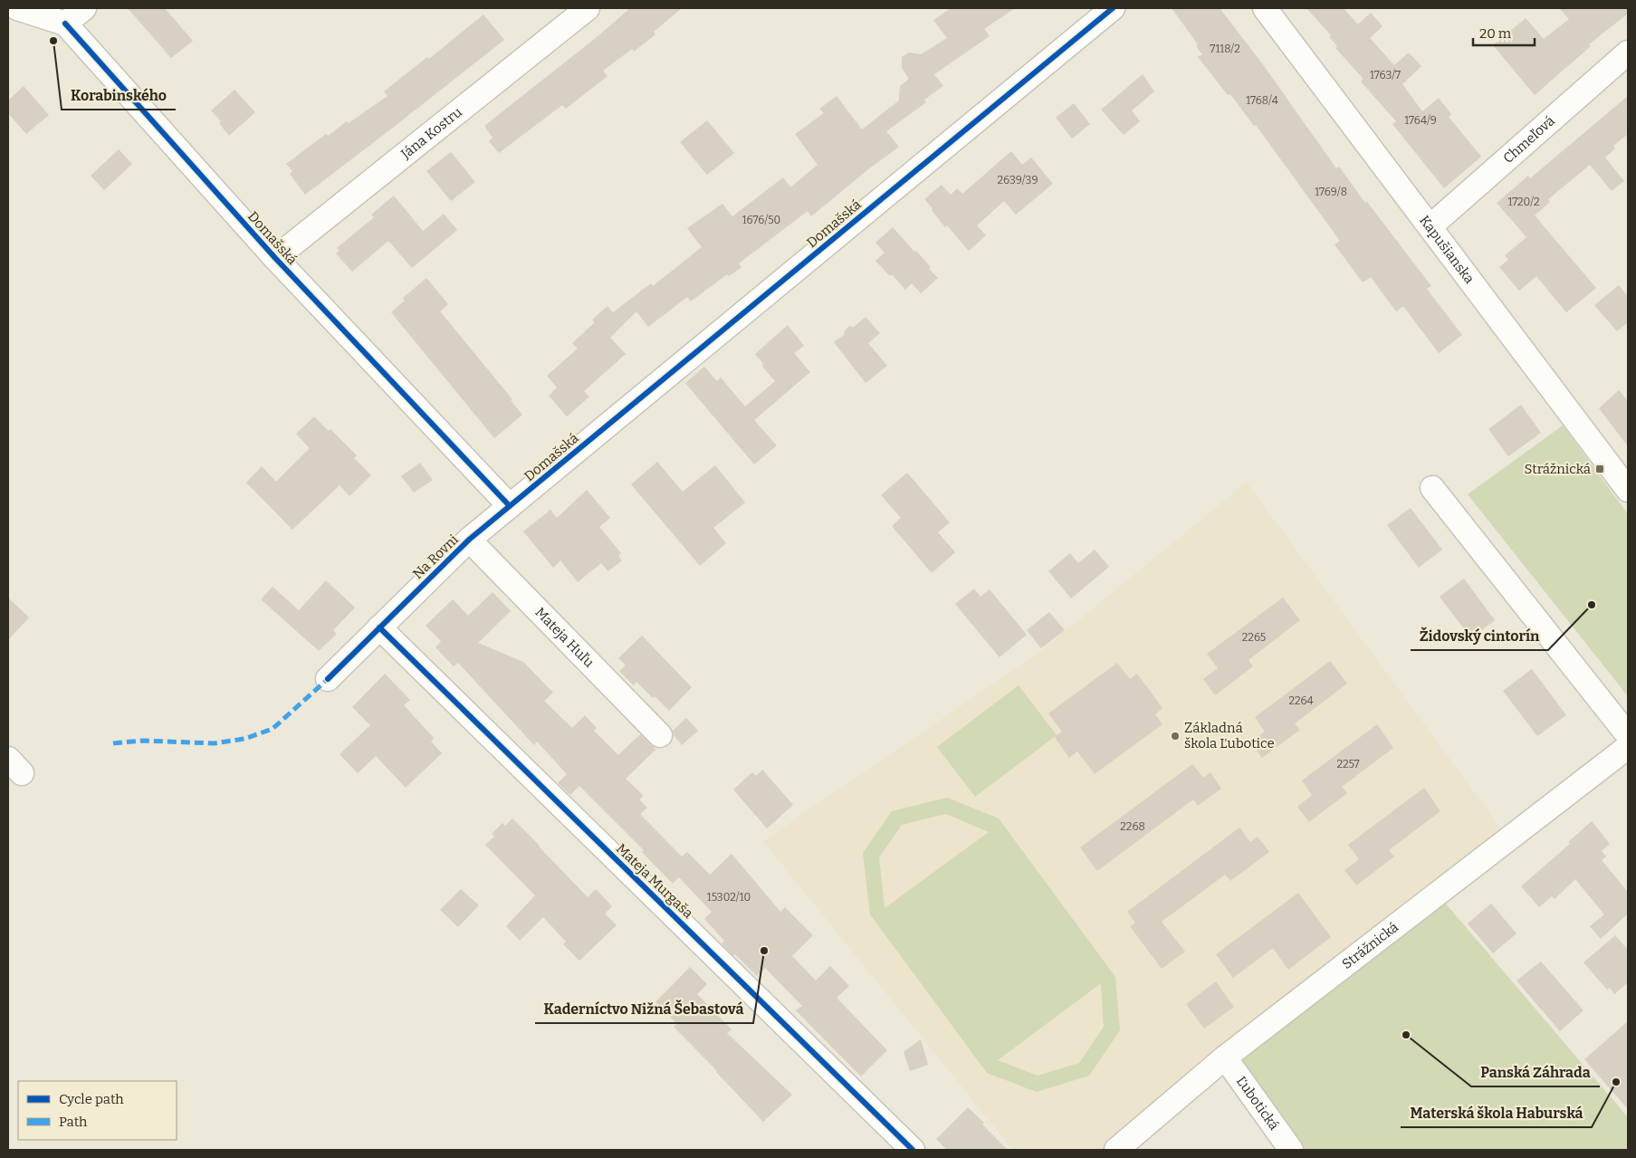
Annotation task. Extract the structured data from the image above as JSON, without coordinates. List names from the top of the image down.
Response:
{
  "streets": {
    "street": [
      "Jána Kostru",
      "Chmeľová",
      "Domašská",
      "Kapušianska",
      "Na Rovni",
      "Mateja Huľu",
      "Mateja Murgaša",
      "Strážnická",
      "Ľubotická"
    ]
  },
  "crossings": [
    ["Jána Kostru", "Domašská"],
    ["Chmeľová", "Kapušianska"],
    ["Domašská", "Na Rovni"],
    ["Na Rovni", "Mateja Huľu"],
    ["Na Rovni", "Mateja Murgaša"],
    ["Strážnická", "Ľubotická"]
  ],
  "places": {
    "other": [
      "Korabinského",
      "Židovský cintorín",
      "Základná škola Ľubotice",
      "Kaderníctvo Nižná Šebastová",
      "Panská Záhrada",
      "Materská škola Haburská"
    ],
    "transit": ["Strážnická"]
  },
  "house_numbers": [
    "7118/2",
    "1763/7",
    "1768/4",
    "1764/9",
    "2639/39",
    "1769/8",
    "1720/2",
    "1676/50",
    "2265",
    "2264",
    "2257",
    "2268",
    "15302/10"
  ],
  "legend": ["Cycle path", "Path"],
  "scale_bar": "20 m"
}
